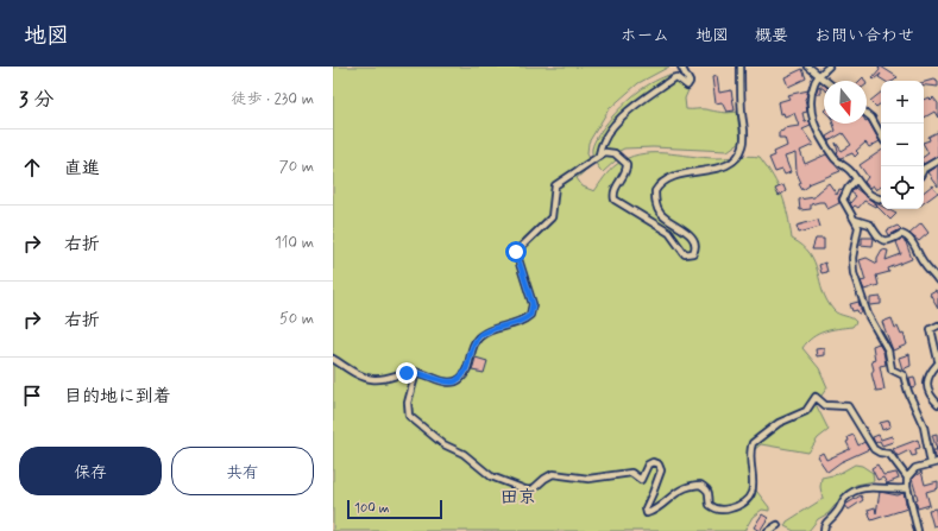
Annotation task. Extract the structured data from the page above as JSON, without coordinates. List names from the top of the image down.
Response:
{
  "districts": ["田京"],
  "scale_bar": "100 m",
  "north": "bottom",
  "page": {
    "header": "地図",
    "nav": [
      "ホーム",
      "地図",
      "概要",
      "お問い合わせ"
    ],
    "heading": ["3 分", "徒歩 · 230 m"],
    "map_buttons": ["+", "−"],
    "list": [
      ["直進", "70 m"],
      ["右折", "110 m"],
      ["右折", "50 m"],
      "目的地に到着"
    ],
    "buttons": ["保存", "共有"],
    "scale": "100 m"
  }
}
